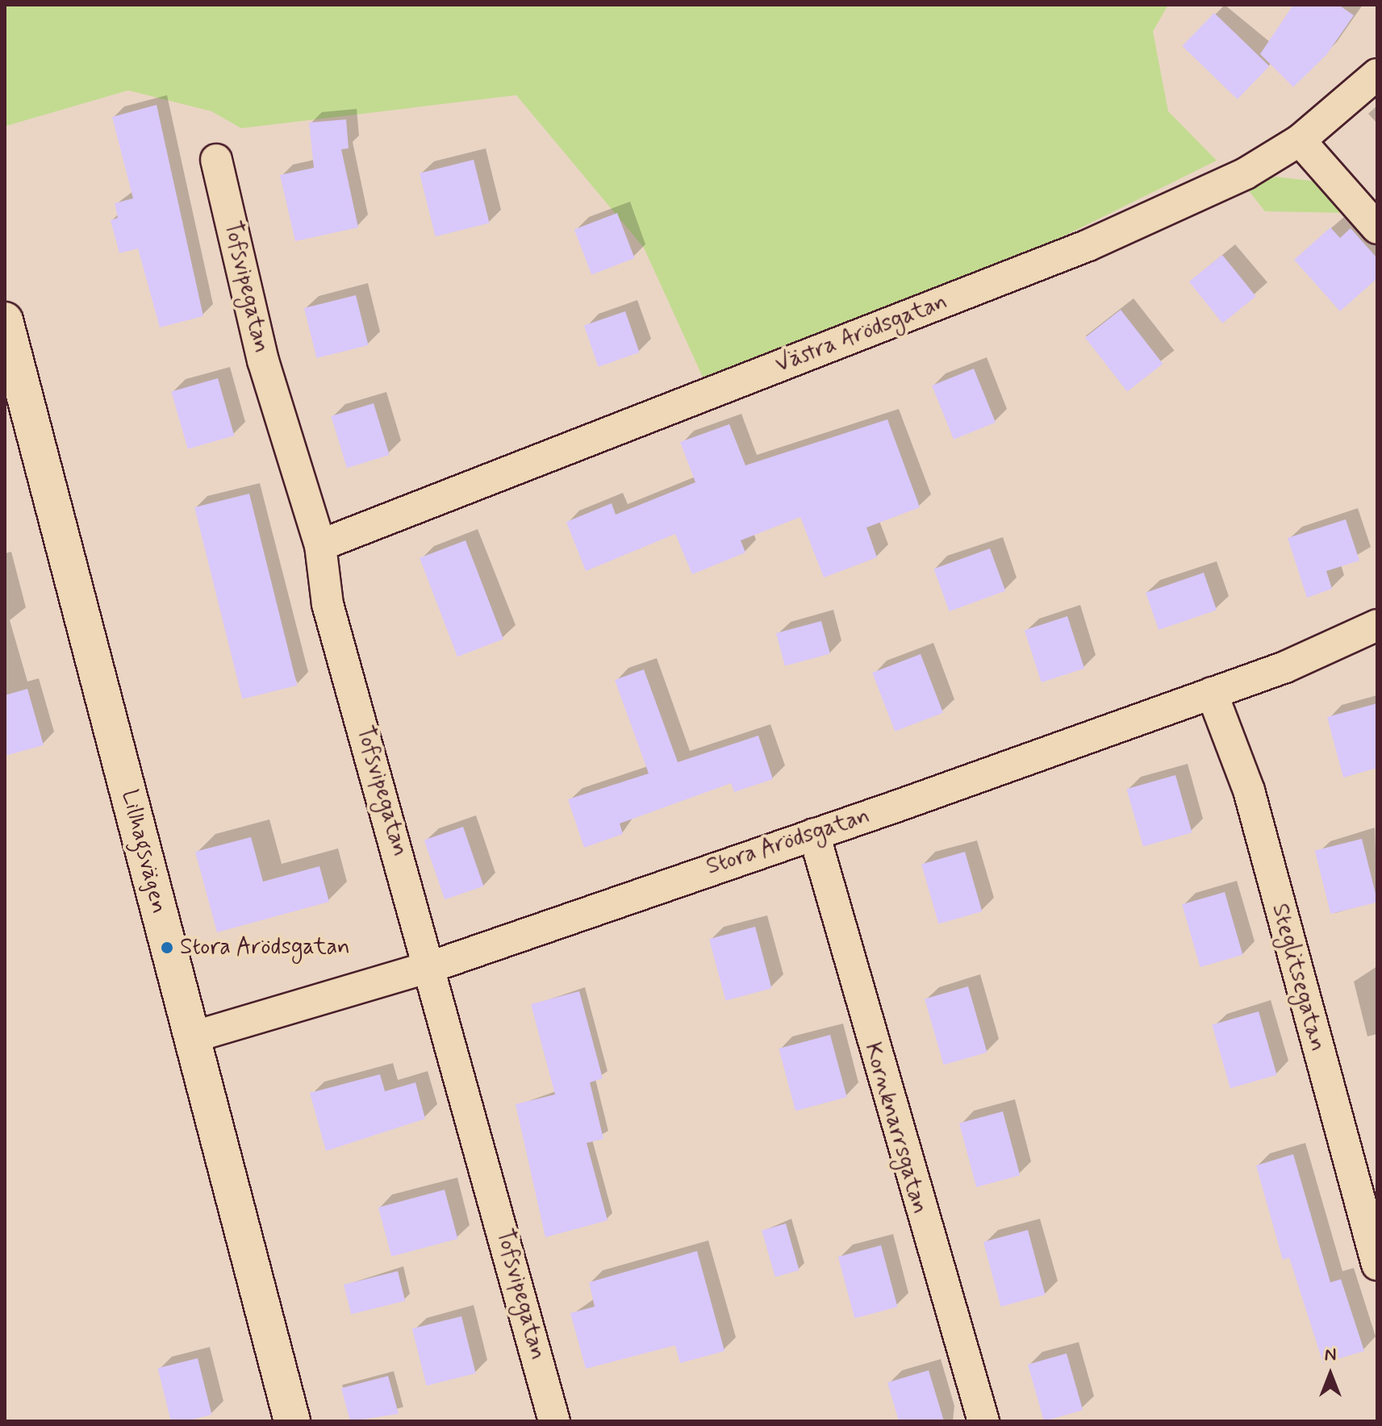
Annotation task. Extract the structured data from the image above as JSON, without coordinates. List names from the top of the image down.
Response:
{
  "streets": {
    "street": [
      "Tofsvipegatan",
      "Västra Arödsgatan",
      "Stora Arödsgatan",
      "Lillhagsvägen",
      "Steglitsegatan",
      "Kornknarrsgatan"
    ]
  },
  "crossings": [
    ["Tofsvipegatan", "Västra Arödsgatan"],
    ["Tofsvipegatan", "Stora Arödsgatan"],
    ["Stora Arödsgatan", "Lillhagsvägen"],
    ["Stora Arödsgatan", "Steglitsegatan"],
    ["Stora Arödsgatan", "Kornknarrsgatan"]
  ],
  "places": ["Stora Arödsgatan"],
  "north": "top"
}
